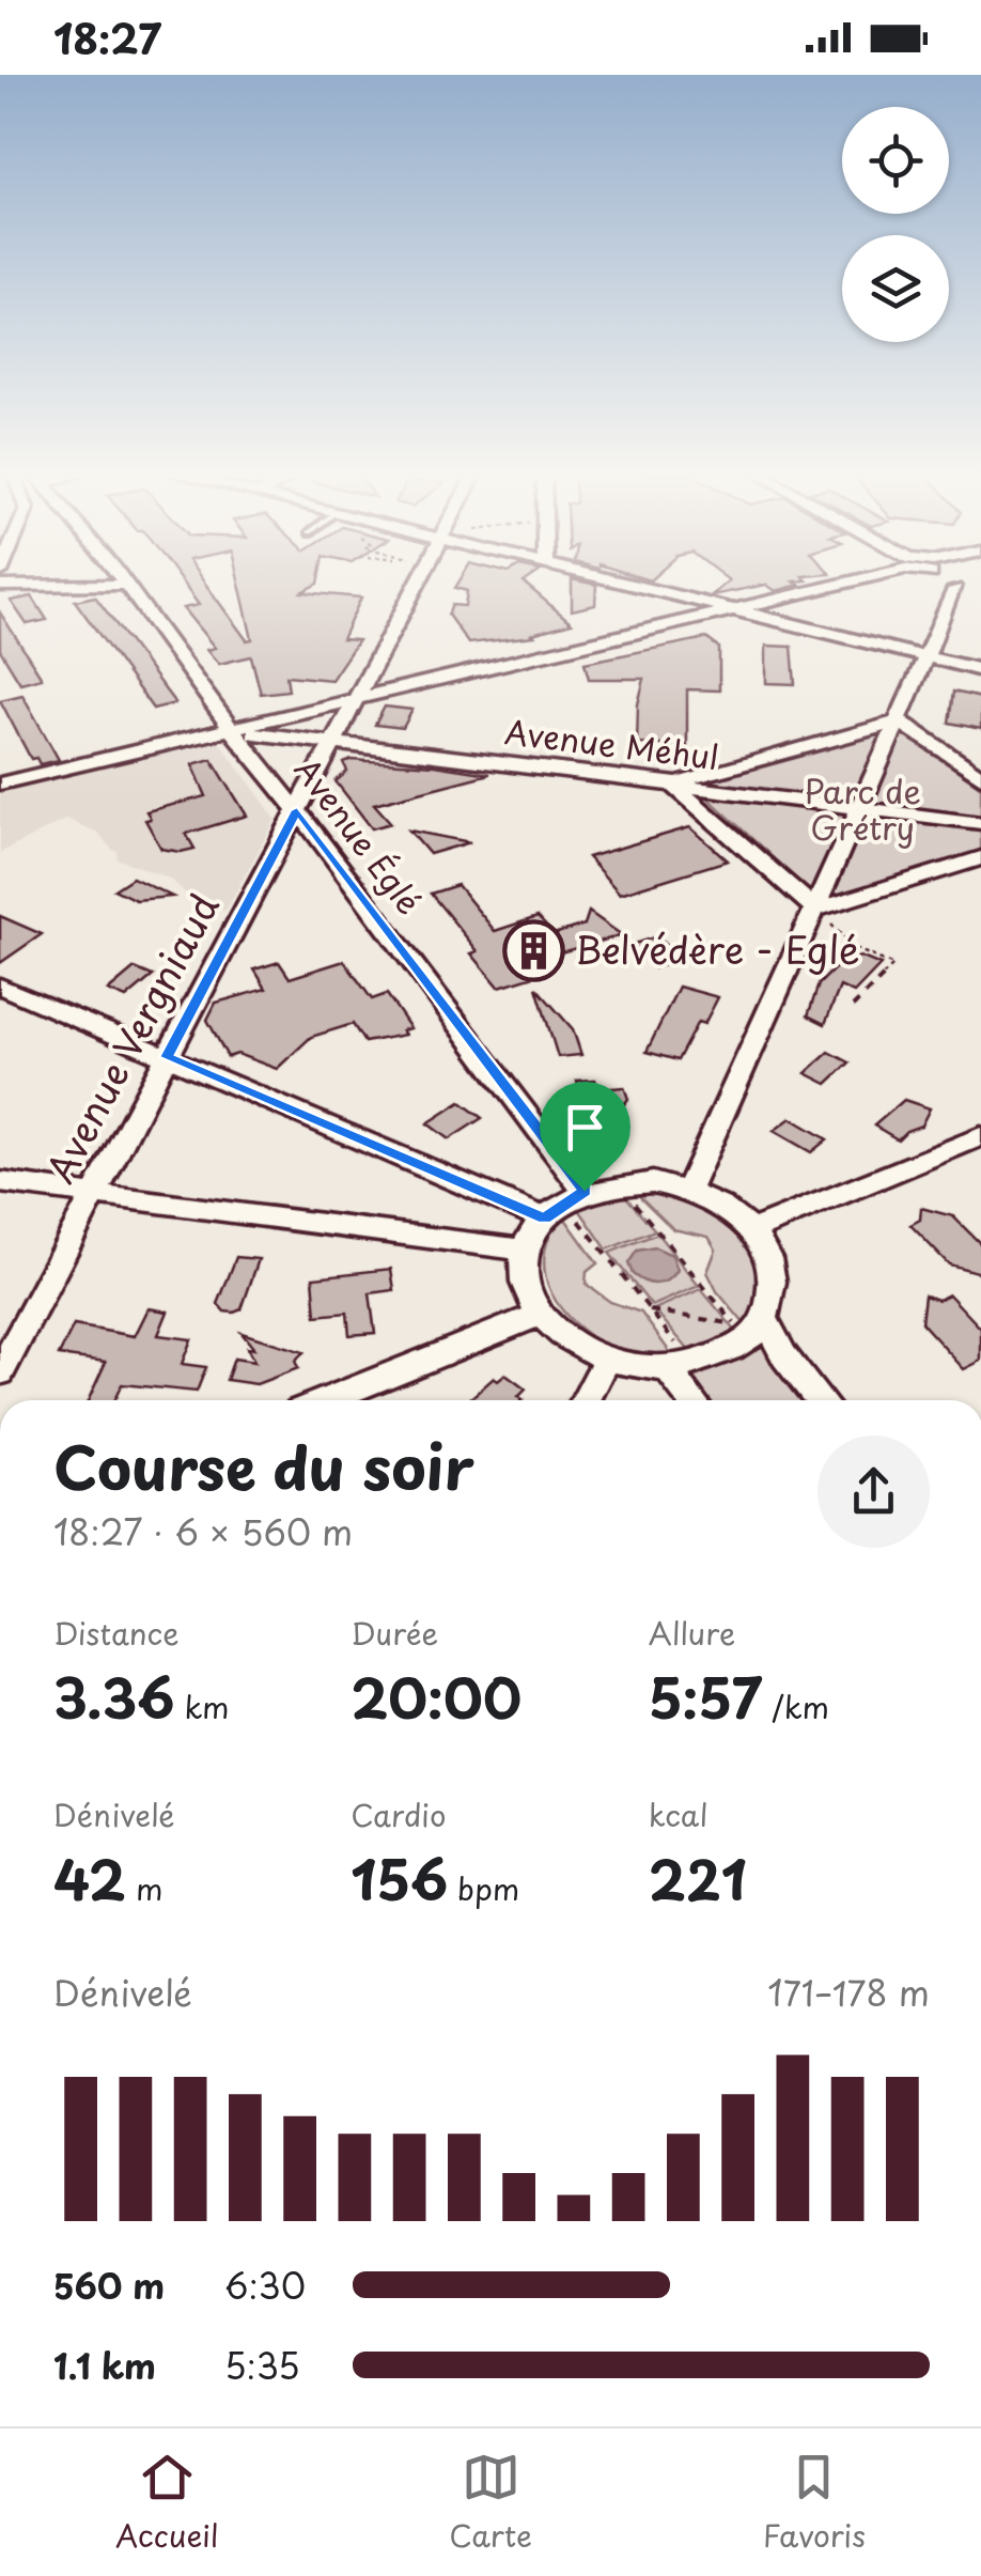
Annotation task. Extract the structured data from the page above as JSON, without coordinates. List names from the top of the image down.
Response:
{
  "streets": {
    "street": ["Avenue Méhul", "Avenue Églé", "Avenue Vergniaud"]
  },
  "crossings": [
    ["Avenue Méhul", "Avenue Églé"],
    ["Avenue Méhul", "Avenue Vergniaud"],
    ["Avenue Églé", "Avenue Vergniaud"]
  ],
  "parks": ["Parc de Grétry"],
  "places": {
    "building": ["Belvédère - Eglé"]
  },
  "page": {
    "status": "18:27",
    "heading": ["Course du soir", "18:27 · 6 × 560 m"],
    "stats": [
      ["Distance", "3.36 km"],
      ["Durée", "20:00"],
      ["Allure", "5:57 /km"],
      ["Dénivelé", "42 m"],
      ["Cardio", "156 bpm"],
      ["kcal", "221"]
    ],
    "chart": ["Dénivelé", "171–178 m"],
    "list": [
      {
        "name": "560 m",
        "note": "6:30"
      },
      {
        "name": "1.1 km",
        "note": "5:35"
      }
    ],
    "tabs": ["Accueil", "Carte", "Favoris"]
  }
}
